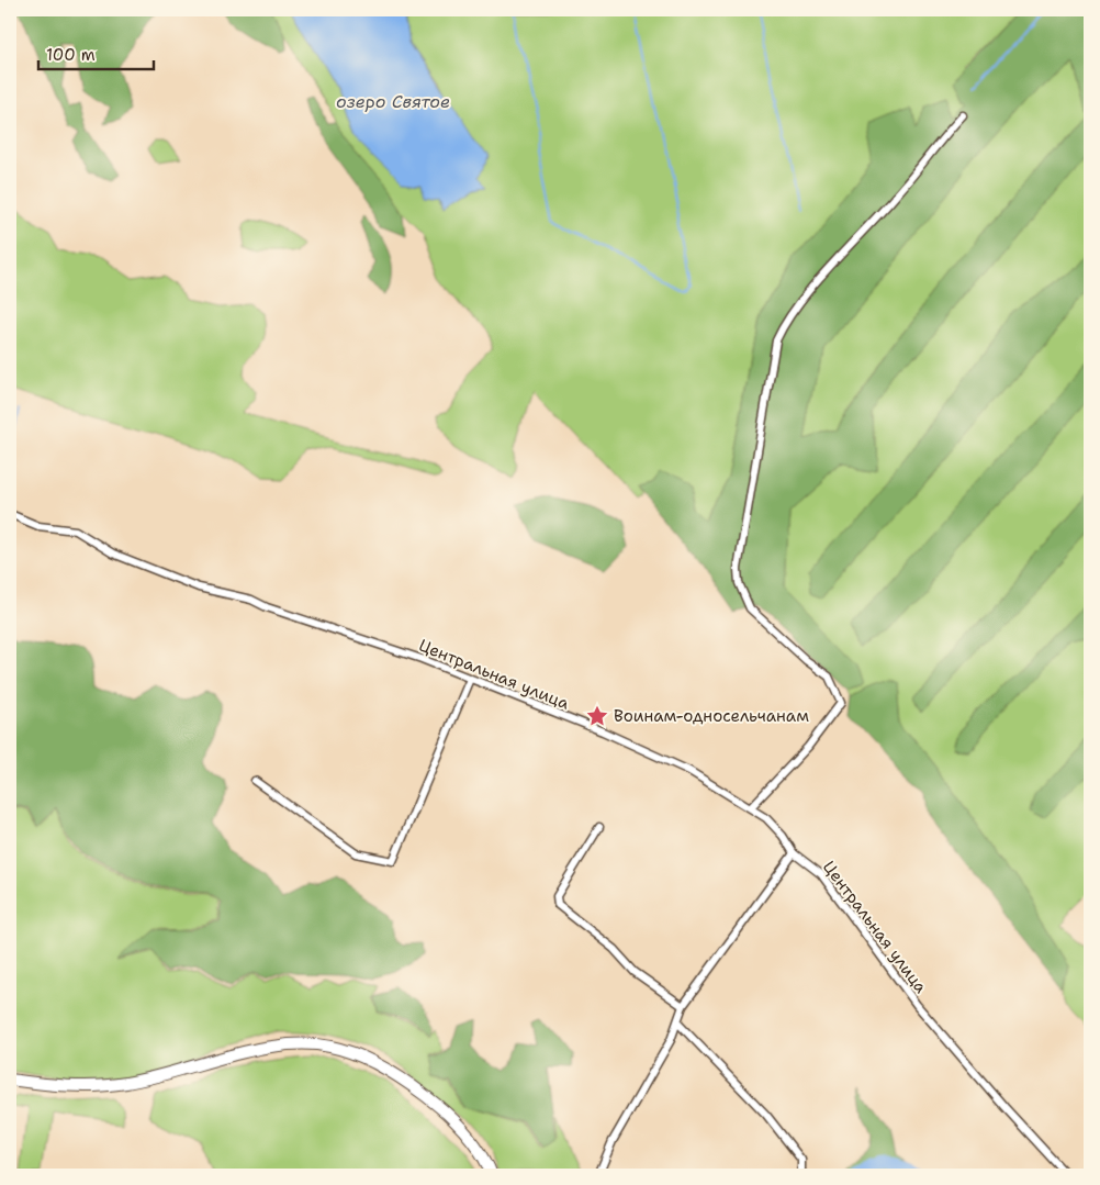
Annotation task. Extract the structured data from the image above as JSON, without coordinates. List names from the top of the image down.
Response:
{
  "streets": {
    "street": ["Центральная улица"]
  },
  "water": ["озеро Святое"],
  "places": {
    "place": ["Воинам-односельчанам"]
  },
  "scale_bar": "100 m"
}
